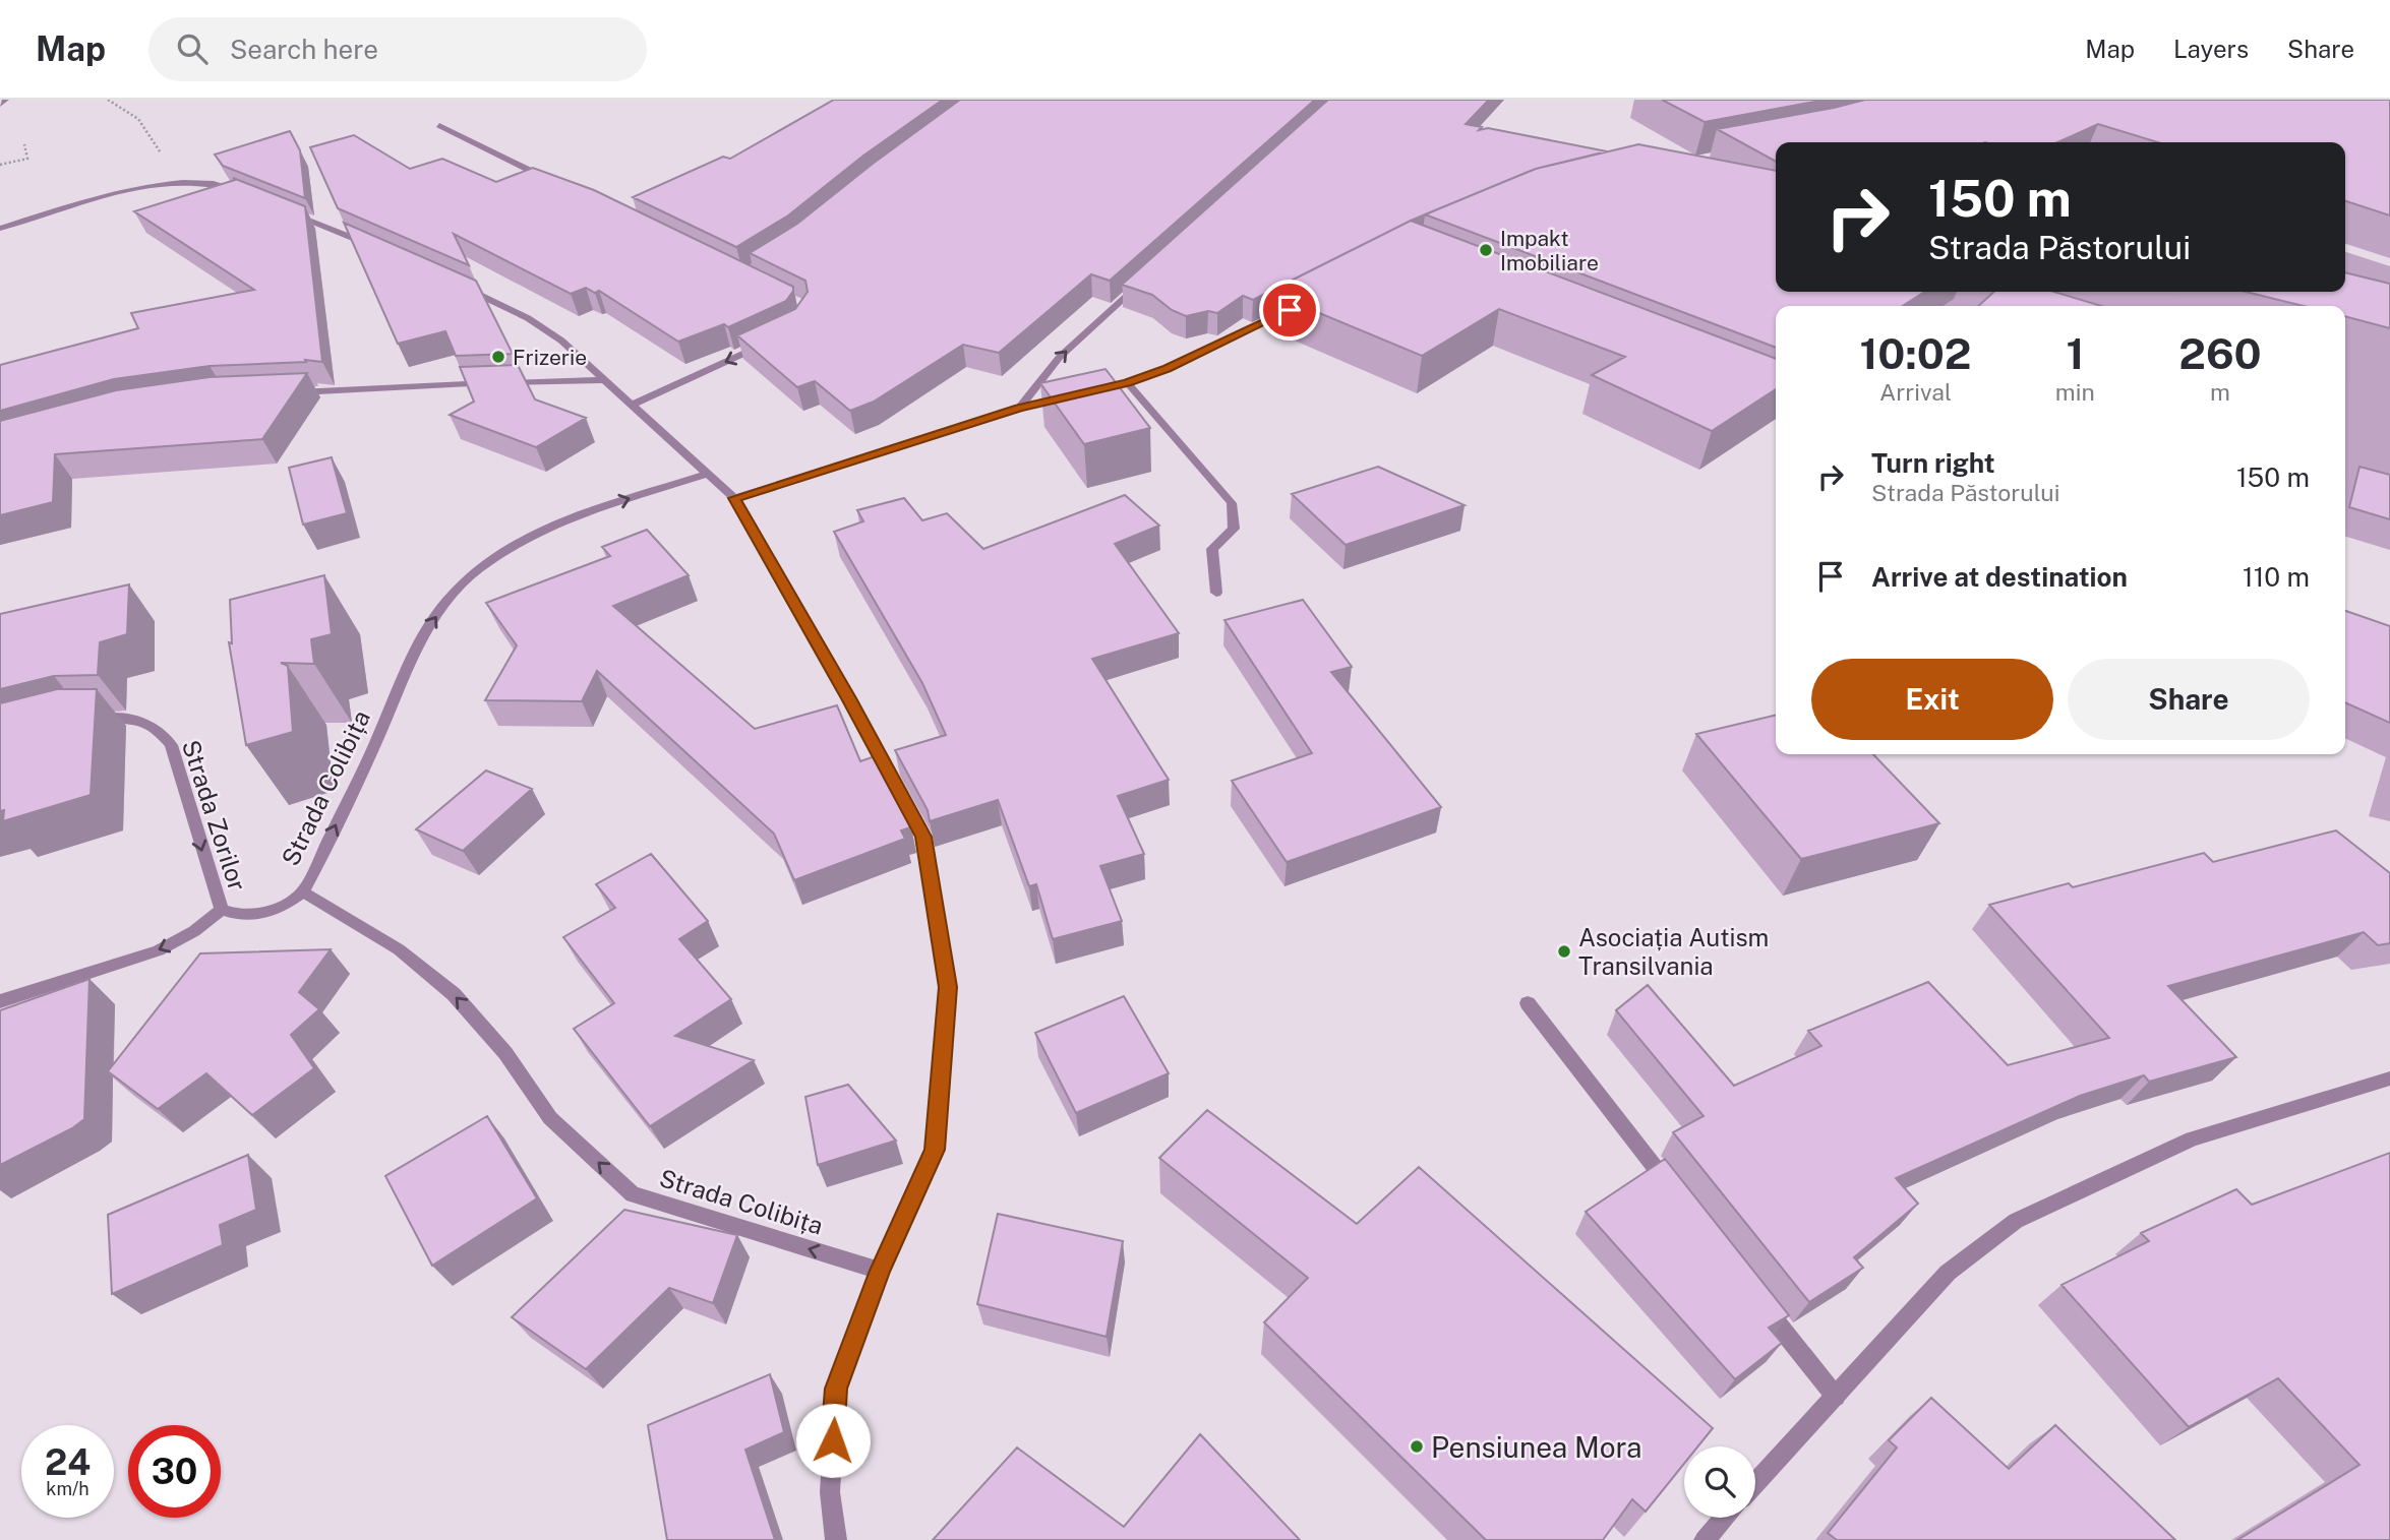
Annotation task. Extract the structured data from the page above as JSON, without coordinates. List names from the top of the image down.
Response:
{
  "streets": {
    "street": ["Strada Colibița", "Strada Zorilor"]
  },
  "one_way": ["Strada Zorilor"],
  "places": [
    "Impakt Imobiliare",
    "Frizerie",
    "Asociația Autism Transilvania",
    "Pensiunea Mora"
  ],
  "page": {
    "header": "Map",
    "search": "Search here",
    "nav": ["Map", "Layers", "Share"],
    "turn": ["150 m", "Strada Păstorului"],
    "eta": [
      "10:02",
      "Arrival",
      "1",
      "min",
      "260",
      "m"
    ],
    "list": [
      {
        "name": "Turn right",
        "note": "Strada Păstorului",
        "value": "150 m"
      },
      {
        "name": "Arrive at destination",
        "value": "110 m"
      }
    ],
    "buttons": ["Exit", "Share"],
    "speed": "24 km/h",
    "limit": "30"
  }
}
